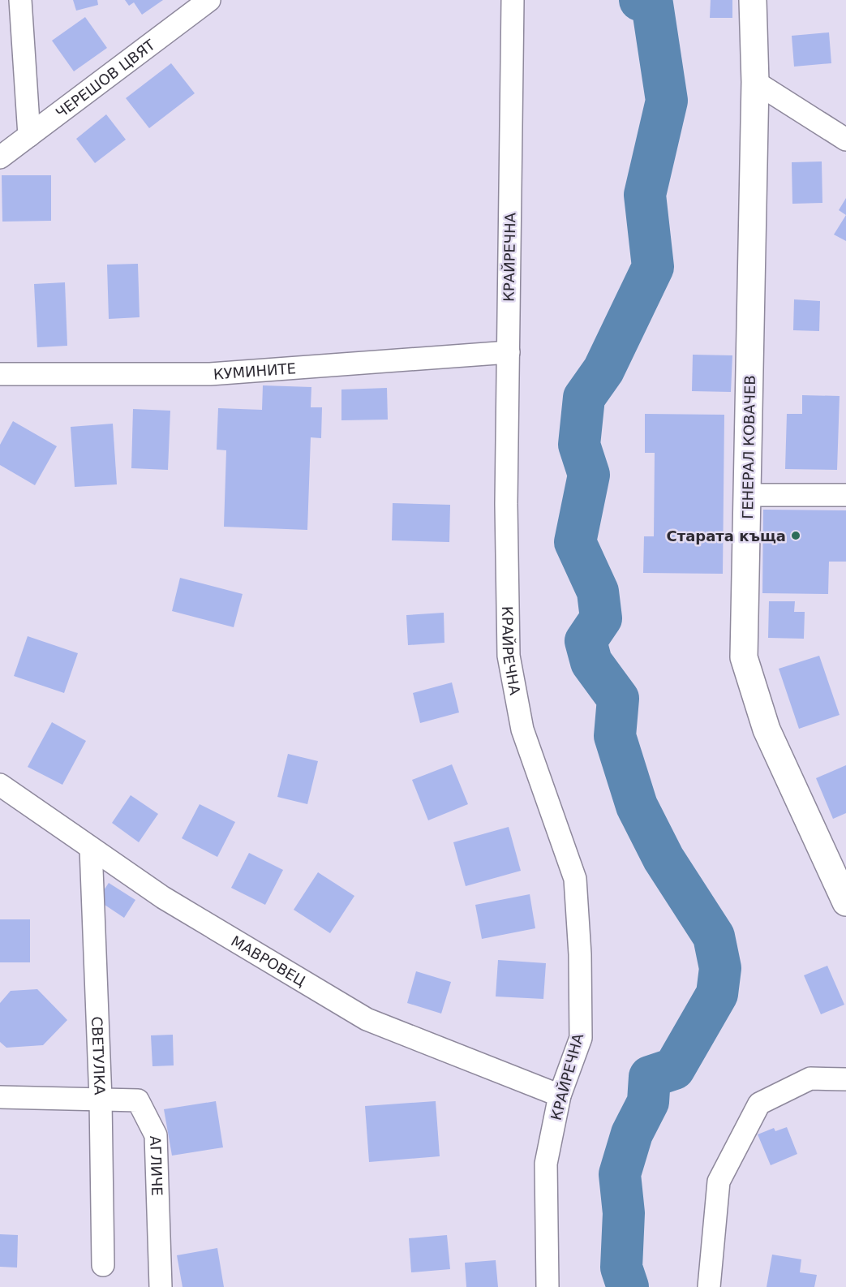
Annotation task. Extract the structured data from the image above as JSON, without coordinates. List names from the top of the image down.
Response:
{
  "streets": {
    "street": [
      "ЧЕРЕШОВ ЦВЯТ",
      "КРАЙРЕЧНА",
      "КУМИНИТЕ",
      "ГЕНЕРАЛ КОВАЧЕВ",
      "МАВРОВЕЦ",
      "СВЕТУЛКА",
      "АГЛИЧЕ"
    ]
  },
  "crossings": [
    ["КРАЙРЕЧНА", "КУМИНИТЕ"],
    ["КРАЙРЕЧНА", "МАВРОВЕЦ"],
    ["МАВРОВЕЦ", "СВЕТУЛКА"],
    ["СВЕТУЛКА", "АГЛИЧЕ"]
  ],
  "places": ["Старата къща"]
}
